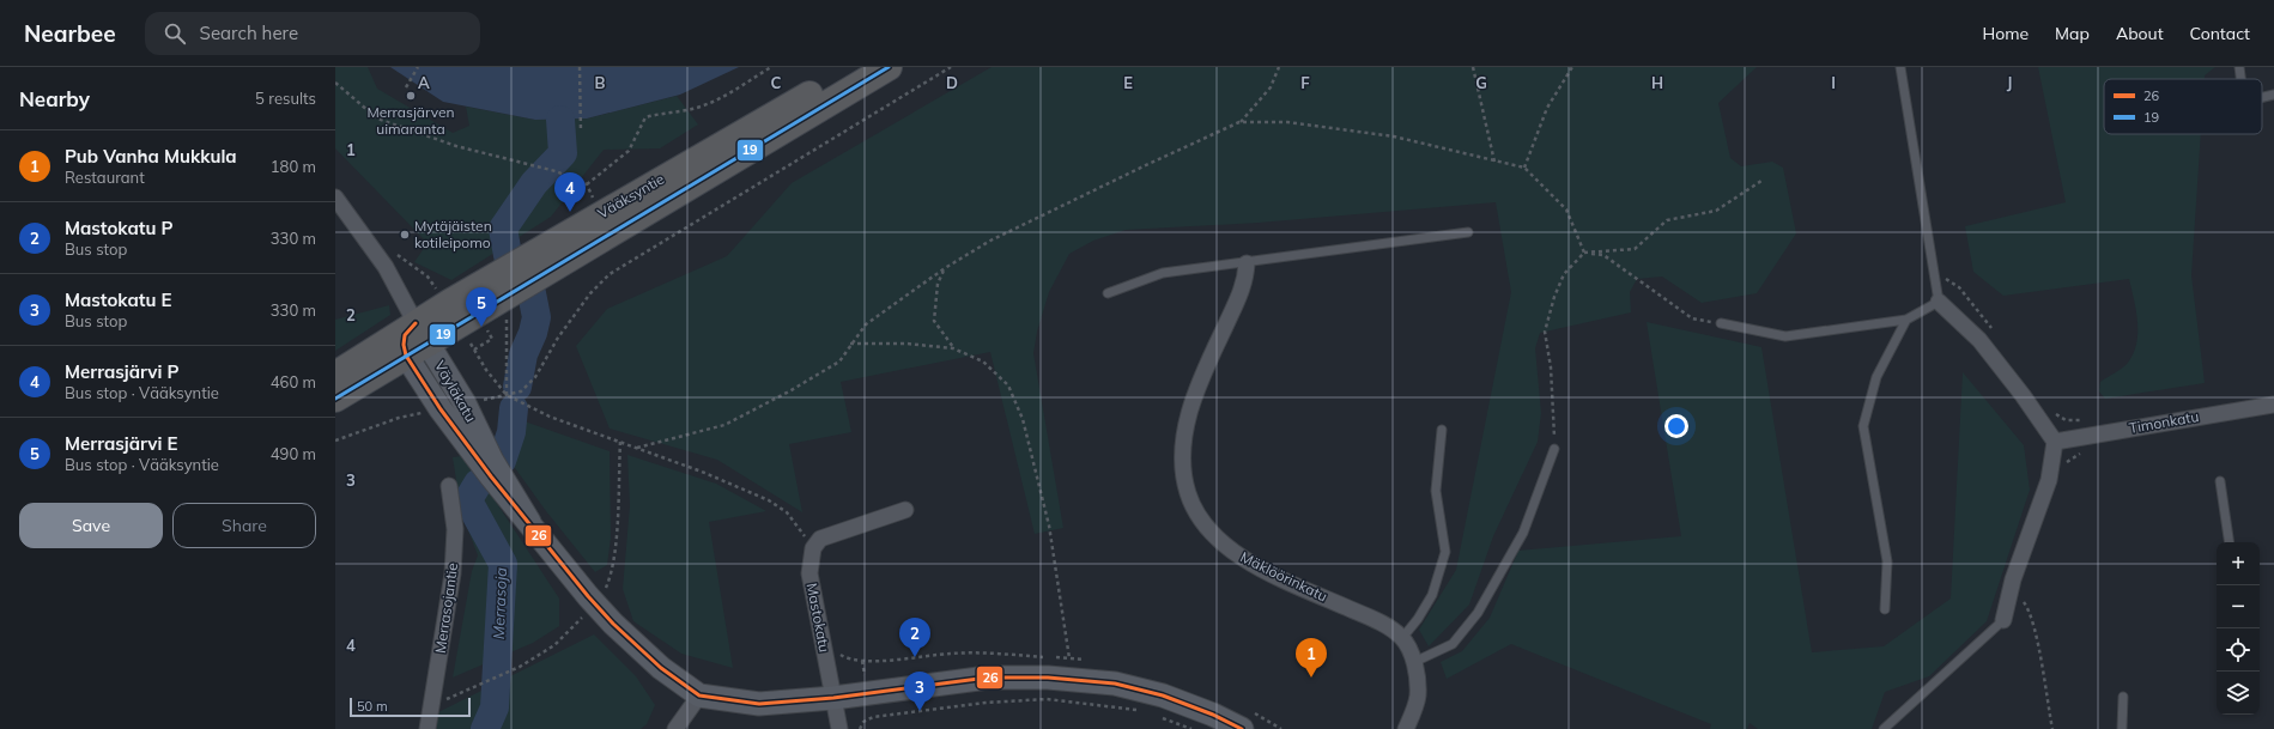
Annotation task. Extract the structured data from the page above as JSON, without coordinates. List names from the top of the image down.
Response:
{
  "streets": {
    "highway": ["Vääksyntie"],
    "street": [
      "Väyläkatu",
      "Timonkatu",
      "Mäklöörinkatu",
      "Merrasojantie",
      "Mastokatu"
    ]
  },
  "crossings": [
    ["Vääksyntie", "Väyläkatu"]
  ],
  "water": ["Merrasoja"],
  "places": ["Merrasjärven uimaranta", "Mytäjäisten kotileipomo"],
  "lines": ["transit line 19", "transit line 26"],
  "legend": ["26", "19"],
  "scale_bar": "50 m",
  "page": {
    "header": "Nearbee",
    "search": "Search here",
    "nav": [
      "Home",
      "Map",
      "About",
      "Contact"
    ],
    "heading": ["Nearby", "5 results"],
    "list": [
      {
        "mark": "1",
        "name": "Pub Vanha Mukkula",
        "note": "Restaurant",
        "value": "180 m"
      },
      {
        "mark": "2",
        "name": "Mastokatu P",
        "note": "Bus stop",
        "value": "330 m"
      },
      {
        "mark": "3",
        "name": "Mastokatu E",
        "note": "Bus stop",
        "value": "330 m"
      },
      {
        "mark": "4",
        "name": "Merrasjärvi P",
        "note": "Bus stop · Vääksyntie",
        "value": "460 m"
      },
      {
        "mark": "5",
        "name": "Merrasjärvi E",
        "note": "Bus stop · Vääksyntie",
        "value": "490 m"
      }
    ],
    "pins": [
      "4",
      "5",
      "2",
      "1",
      "3"
    ],
    "buttons": ["Save", "Share"],
    "map_buttons": ["+", "−"],
    "scale": "50 m"
  },
  "grid": {
    "columns": [
      "A",
      "B",
      "C",
      "D",
      "E",
      "F",
      "G",
      "H",
      "I",
      "J"
    ],
    "rows": [
      "1",
      "2",
      "3",
      "4"
    ]
  }
}
